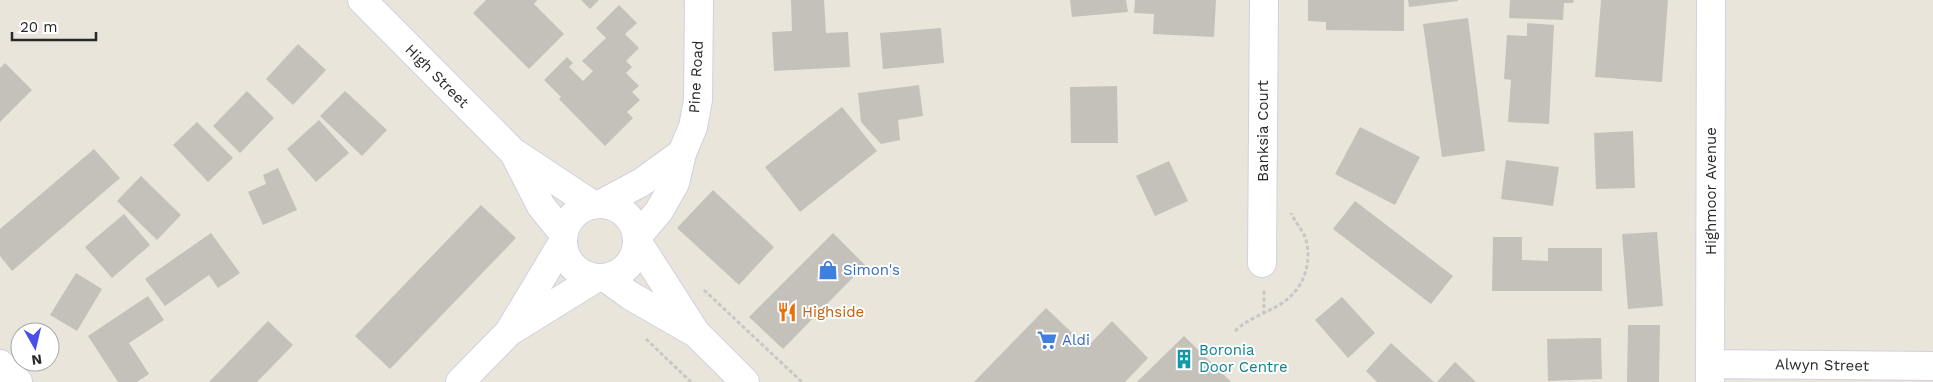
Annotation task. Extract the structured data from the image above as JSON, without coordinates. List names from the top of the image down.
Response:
{
  "streets": {
    "street": [
      "High Street",
      "Pine Road",
      "Banksia Court",
      "Highmoor Avenue",
      "Alwyn Street"
    ]
  },
  "crossings": [
    ["High Street", "Pine Road"],
    ["Highmoor Avenue", "Alwyn Street"]
  ],
  "places": {
    "shop": ["Simon's"],
    "restaurant": ["Highside"],
    "supermarket": ["Aldi"],
    "building": ["Boronia Door Centre"]
  },
  "scale_bar": "20 m",
  "north": "bottom"
}
